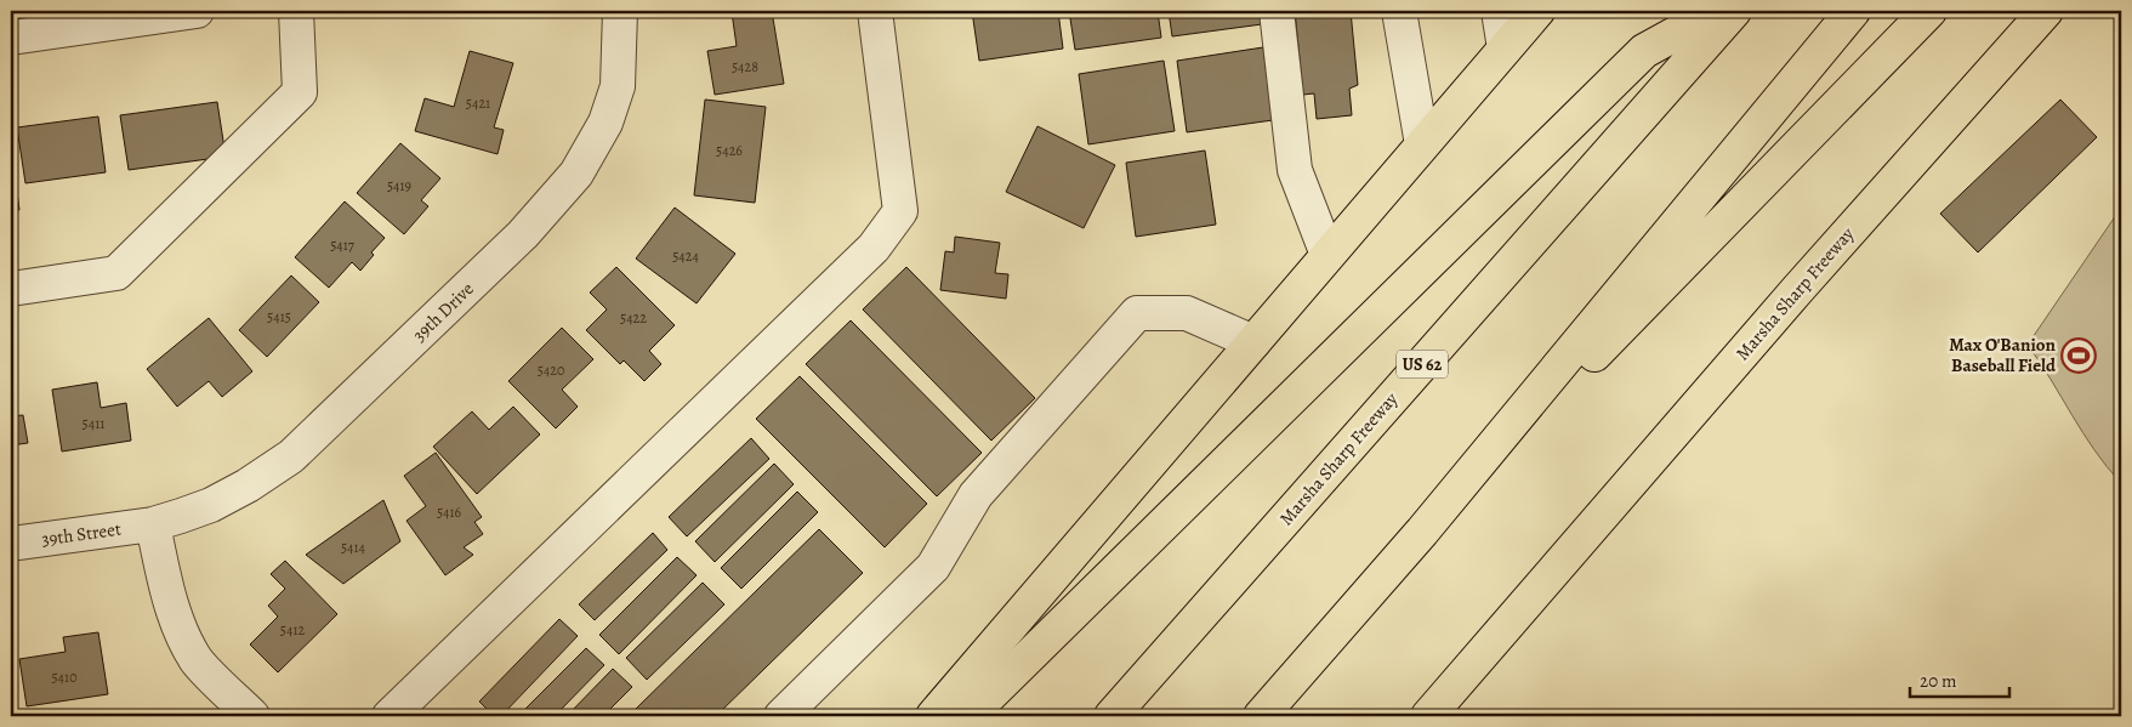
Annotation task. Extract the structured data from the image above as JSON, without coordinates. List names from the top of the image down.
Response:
{
  "streets": {
    "main road": ["Marsha Sharp Freeway", "US 62"],
    "street": ["39th Drive", "39th Street"]
  },
  "crossings": [
    ["39th Drive", "39th Street"]
  ],
  "places": {
    "sports": ["Max O'Banion Baseball Field"]
  },
  "house_numbers": [
    "5428",
    "5421",
    "5426",
    "5419",
    "5417",
    "5424",
    "5415",
    "5422",
    "5420",
    "5411",
    "5416",
    "5414",
    "5412",
    "5410"
  ],
  "scale_bar": "20 m"
}
